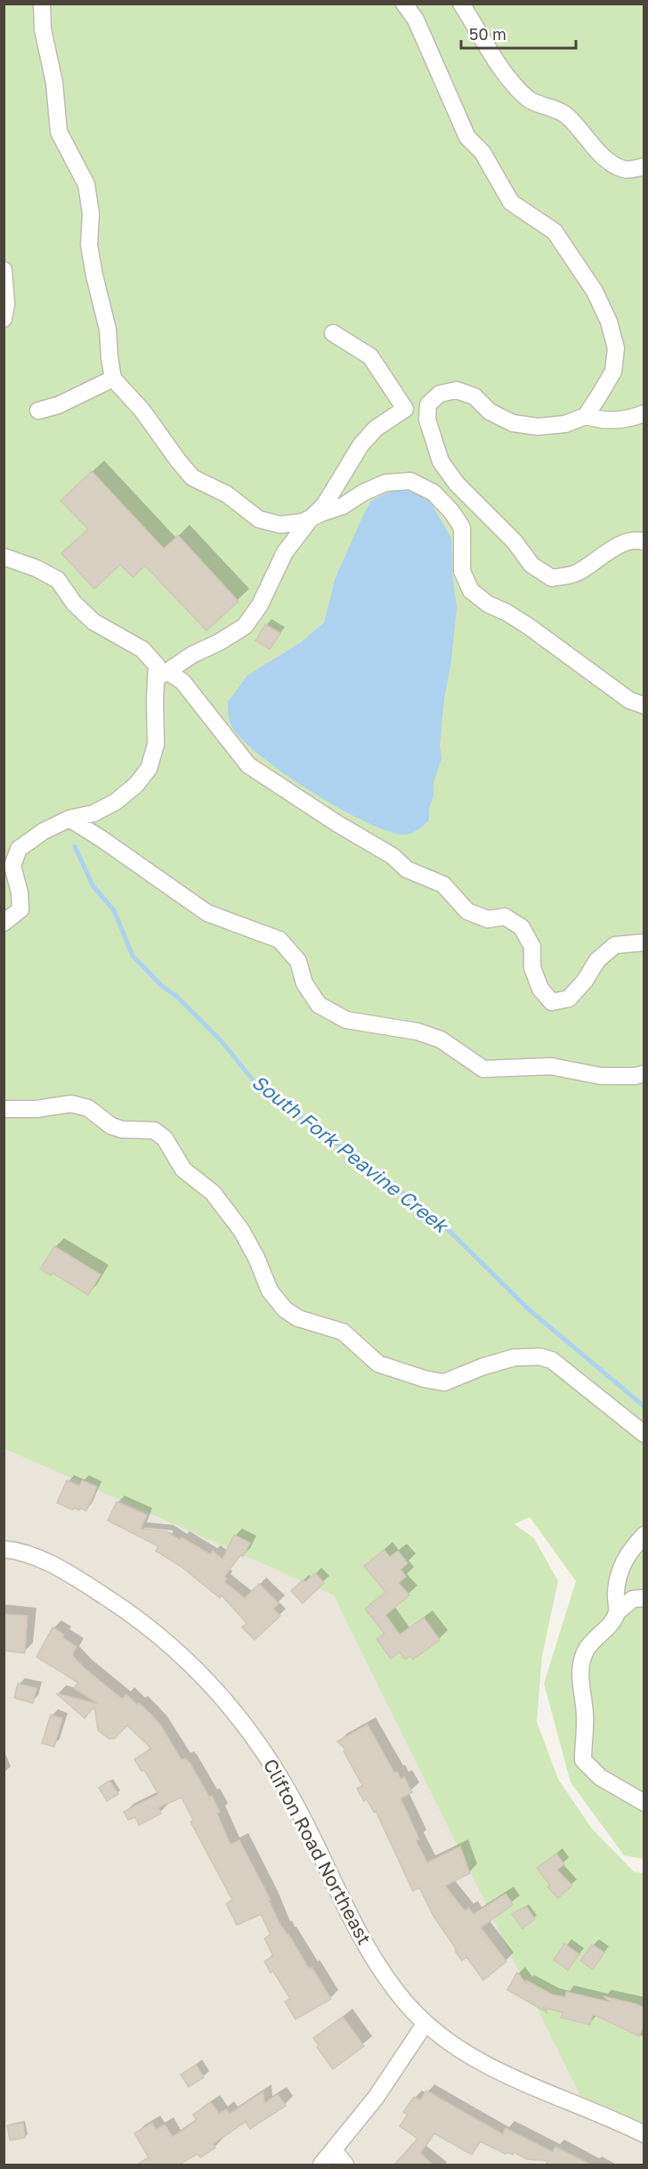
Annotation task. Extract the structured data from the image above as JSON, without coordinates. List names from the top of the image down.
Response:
{
  "streets": {
    "street": ["Clifton Road Northeast"]
  },
  "water": ["South Fork Peavine Creek"],
  "scale_bar": "50 m"
}
